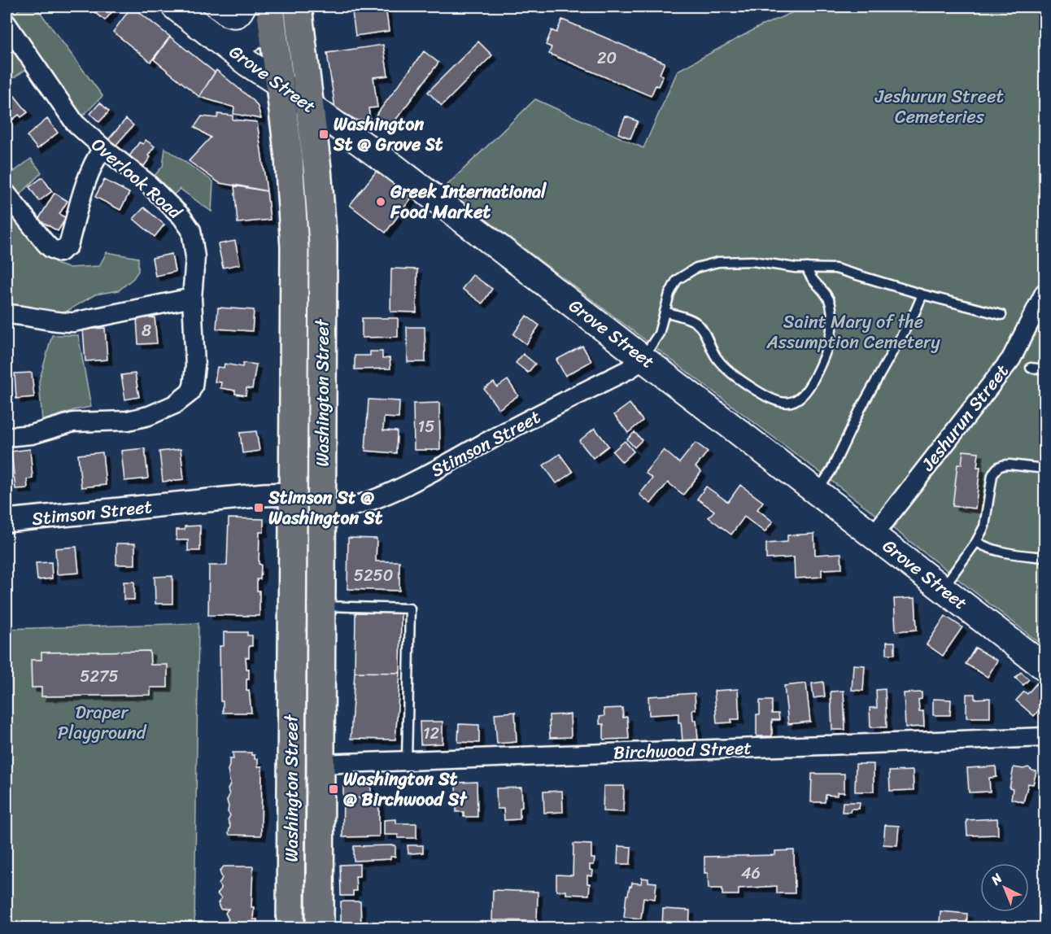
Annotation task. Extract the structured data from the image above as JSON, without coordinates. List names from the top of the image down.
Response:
{
  "streets": {
    "main road": ["Grove Street", "Washington Street"],
    "street": [
      "Overlook Road",
      "Jeshurun Street",
      "Stimson Street",
      "Birchwood Street"
    ]
  },
  "crossings": [
    ["Grove Street", "Washington Street"],
    ["Grove Street", "Jeshurun Street"],
    ["Grove Street", "Stimson Street"],
    ["Washington Street", "Stimson Street"],
    ["Washington Street", "Birchwood Street"]
  ],
  "parks": ["Jeshurun Street Cemeteries", "Saint Mary of the Assumption Cemetery", "Draper Playground"],
  "places": {
    "transit": ["Washington St @ Grove St", "Stimson St @ Washington St", "Washington St @ Birchwood St"],
    "other": ["Greek International Food Market"]
  },
  "house_numbers": [
    "20",
    "8",
    "15",
    "5250",
    "5275",
    "12",
    "46"
  ],
  "north": "top left"
}
